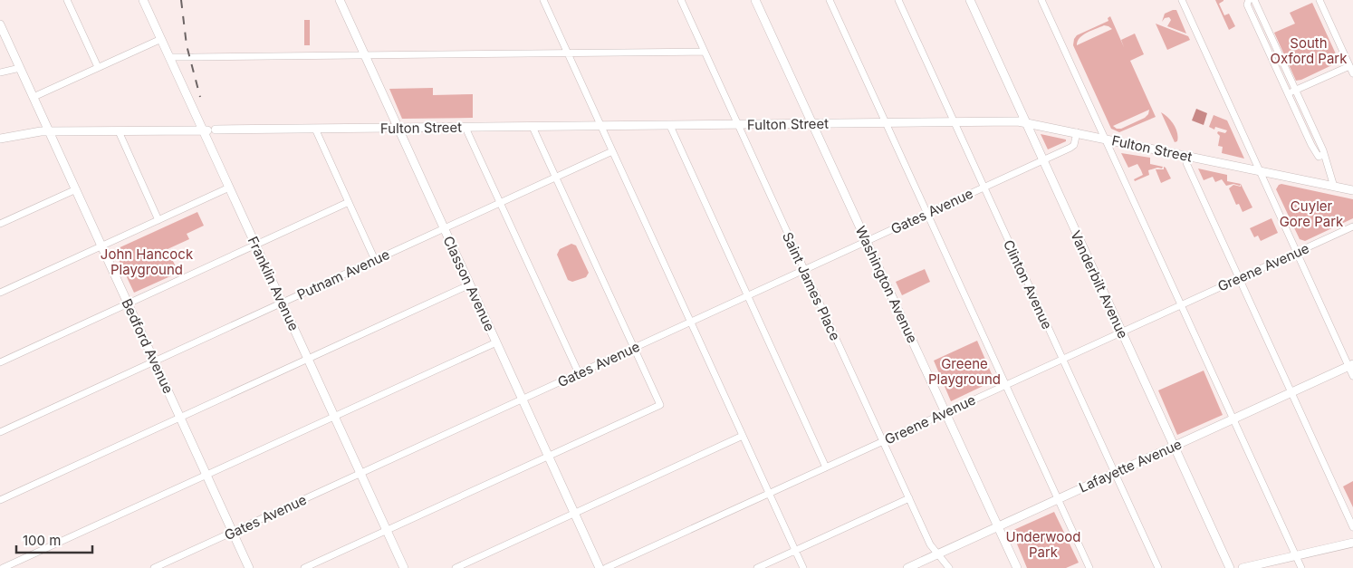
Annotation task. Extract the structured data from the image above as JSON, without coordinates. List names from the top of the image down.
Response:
{
  "streets": {
    "main road": [
      "Fulton Street",
      "Franklin Avenue",
      "Classon Avenue",
      "Washington Avenue",
      "Vanderbilt Avenue",
      "Bedford Avenue",
      "Lafayette Avenue"
    ],
    "street": [
      "Gates Avenue",
      "Greene Avenue",
      "Putnam Avenue",
      "Clinton Avenue",
      "Saint James Place"
    ]
  },
  "crossings": [
    ["Fulton Street", "Gates Avenue"],
    ["Fulton Street", "Franklin Avenue"],
    ["Fulton Street", "Classon Avenue"],
    ["Fulton Street", "Washington Avenue"],
    ["Fulton Street", "Clinton Avenue"],
    ["Fulton Street", "Vanderbilt Avenue"],
    ["Fulton Street", "Saint James Place"],
    ["Fulton Street", "Bedford Avenue"],
    ["Gates Avenue", "Franklin Avenue"],
    ["Gates Avenue", "Classon Avenue"],
    ["Gates Avenue", "Washington Avenue"],
    ["Gates Avenue", "Clinton Avenue"],
    ["Gates Avenue", "Vanderbilt Avenue"],
    ["Gates Avenue", "Saint James Place"],
    ["Gates Avenue", "Bedford Avenue"],
    ["Greene Avenue", "Washington Avenue"],
    ["Greene Avenue", "Clinton Avenue"],
    ["Greene Avenue", "Vanderbilt Avenue"],
    ["Greene Avenue", "Saint James Place"],
    ["Putnam Avenue", "Franklin Avenue"],
    ["Putnam Avenue", "Classon Avenue"],
    ["Putnam Avenue", "Bedford Avenue"],
    ["Washington Avenue", "Lafayette Avenue"],
    ["Clinton Avenue", "Lafayette Avenue"],
    ["Vanderbilt Avenue", "Lafayette Avenue"],
    ["Saint James Place", "Lafayette Avenue"]
  ],
  "parks": [
    "South Oxford Park",
    "Cuyler Gore Park",
    "John Hancock Playground",
    "Greene Playground",
    "Underwood Park"
  ],
  "scale_bar": "100 m"
}
